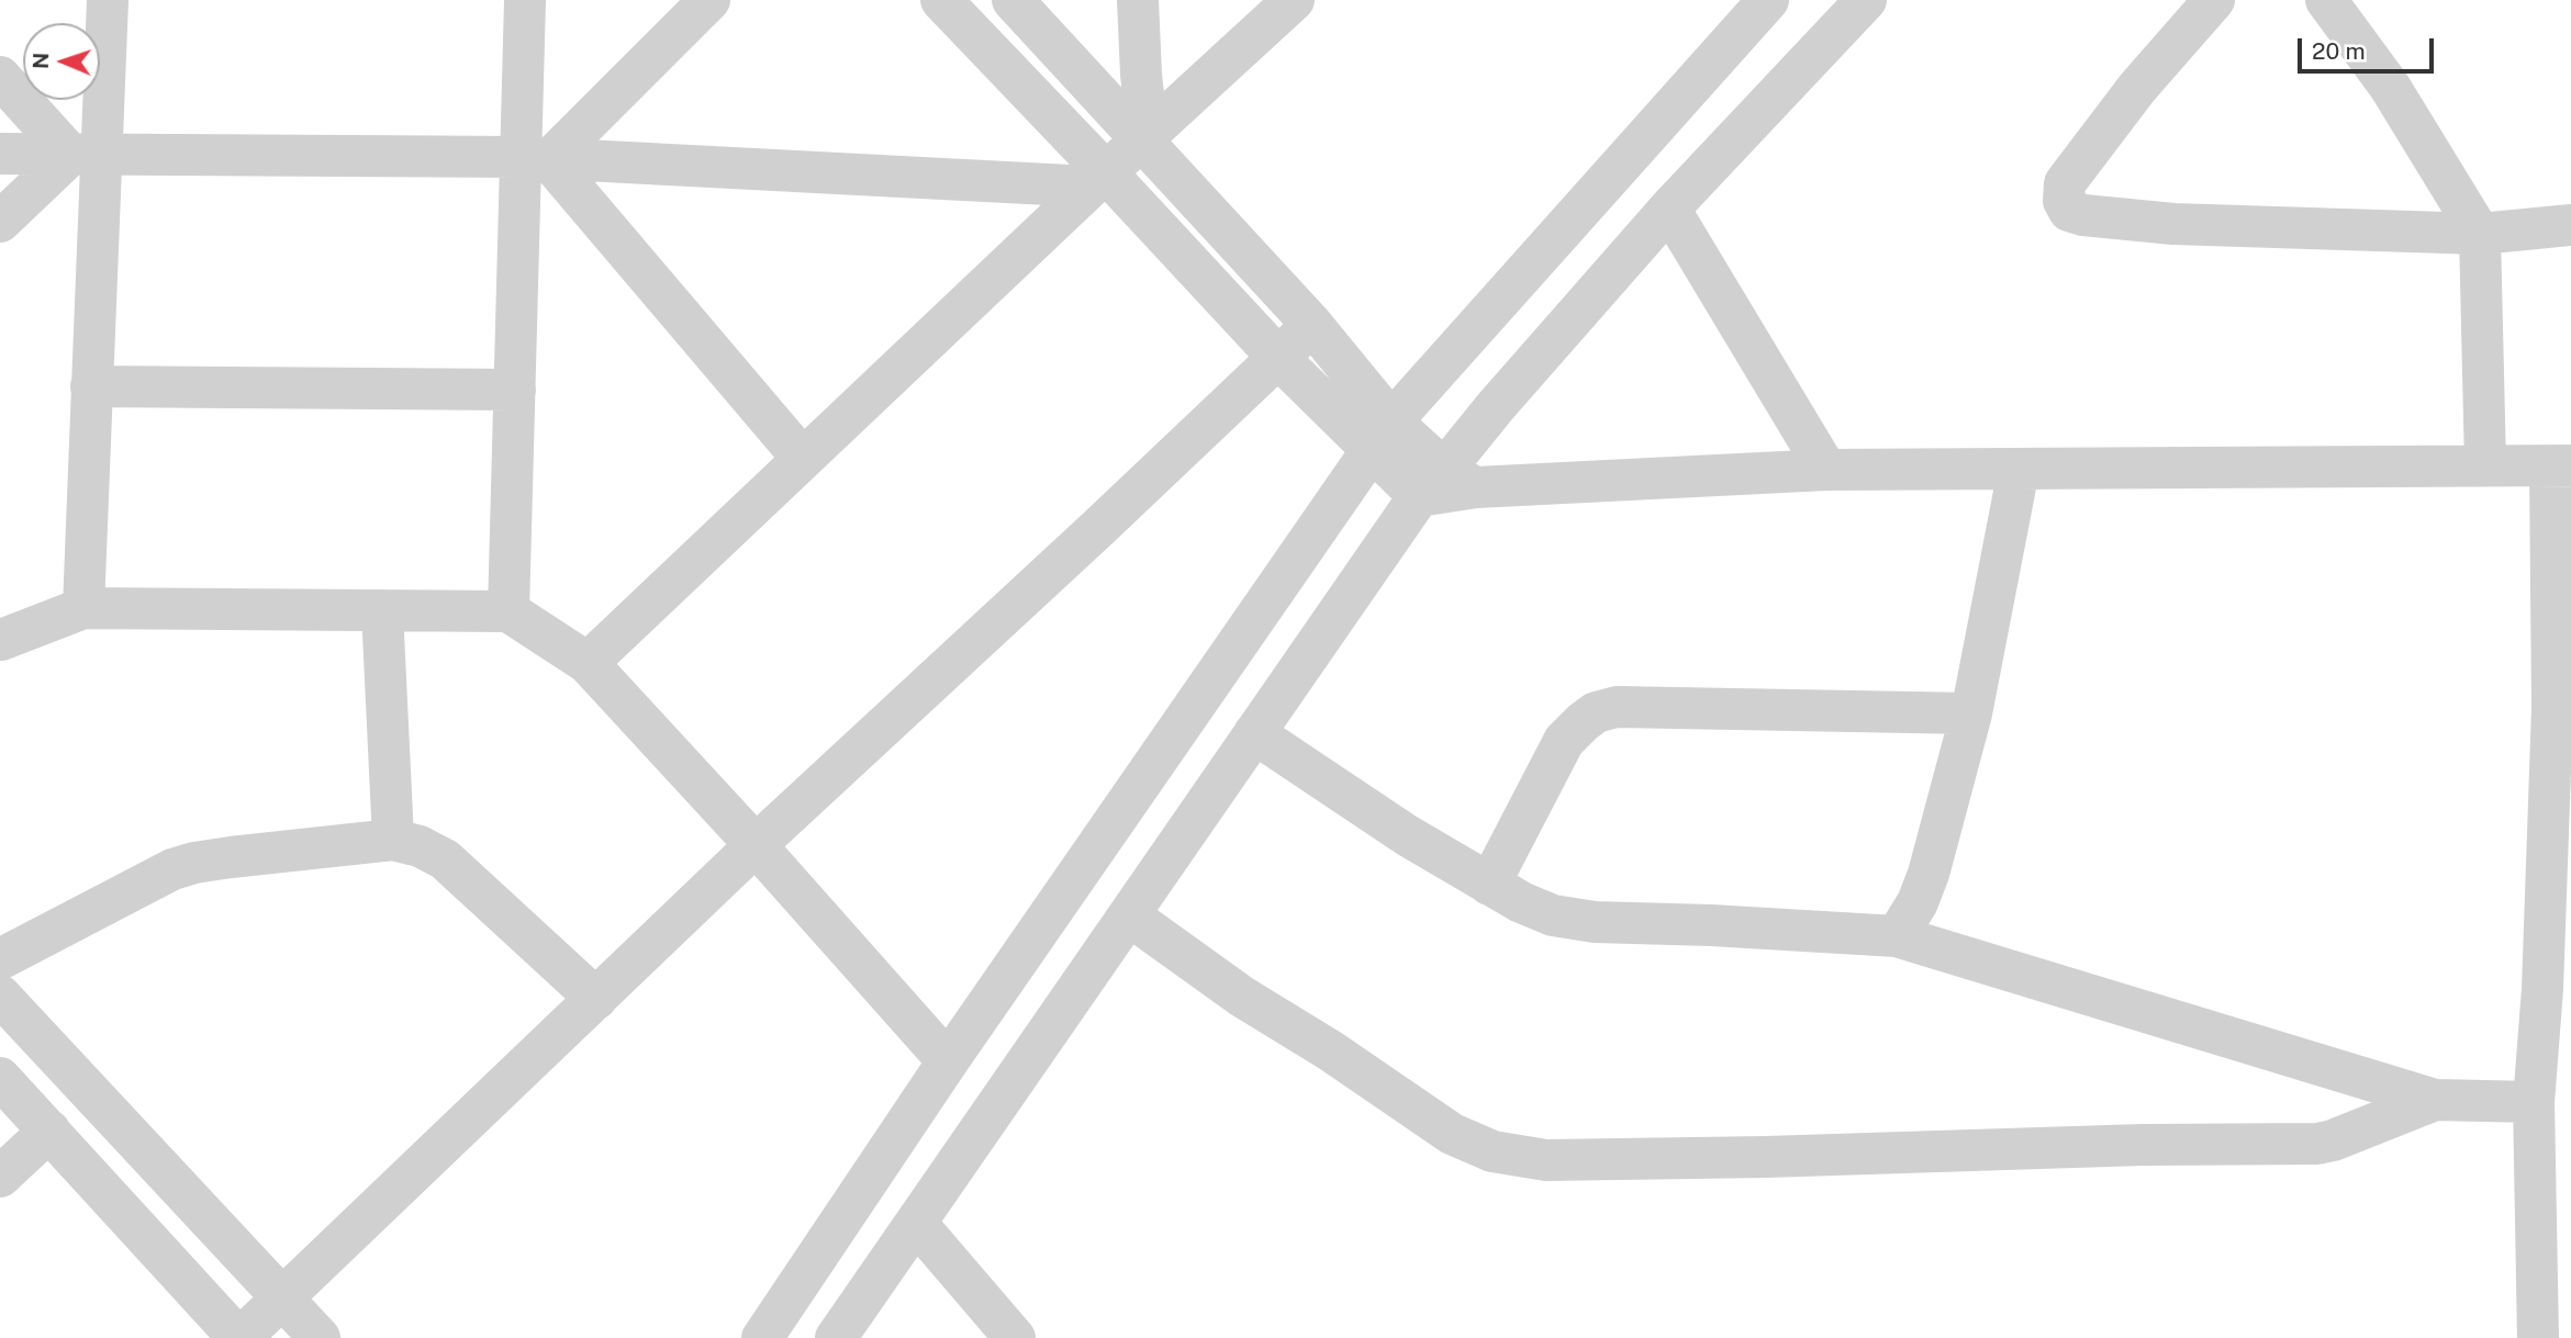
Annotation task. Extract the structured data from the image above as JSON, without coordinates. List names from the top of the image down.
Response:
{
  "scale_bar": "20 m",
  "north": "left"
}
